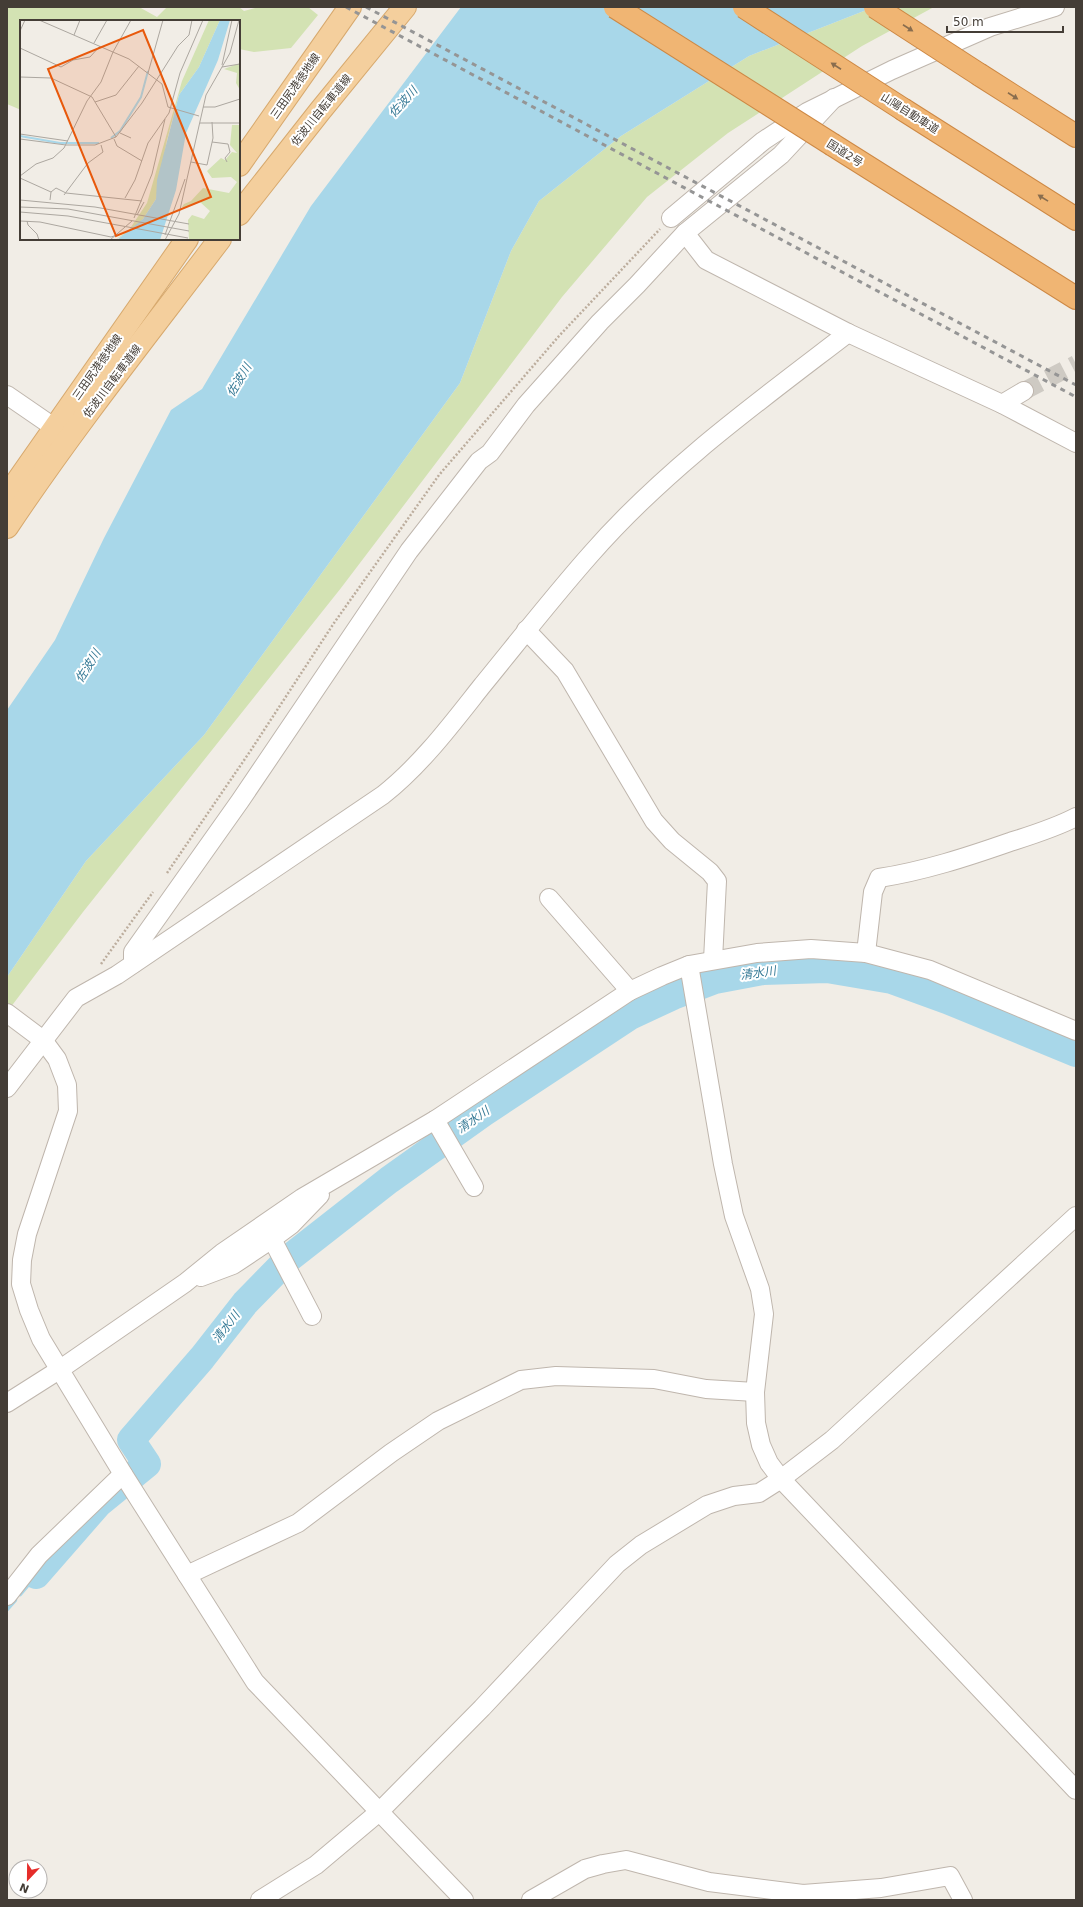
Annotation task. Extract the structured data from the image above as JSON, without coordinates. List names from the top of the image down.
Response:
{
  "streets": {
    "highway": ["山陽自動車道", "国道2号"],
    "main road": ["三田尻港徳地線", "佐波川自転車道線"]
  },
  "water": ["佐波川", "清水川"],
  "scale_bar": "50 m",
  "north": "bottom"
}
